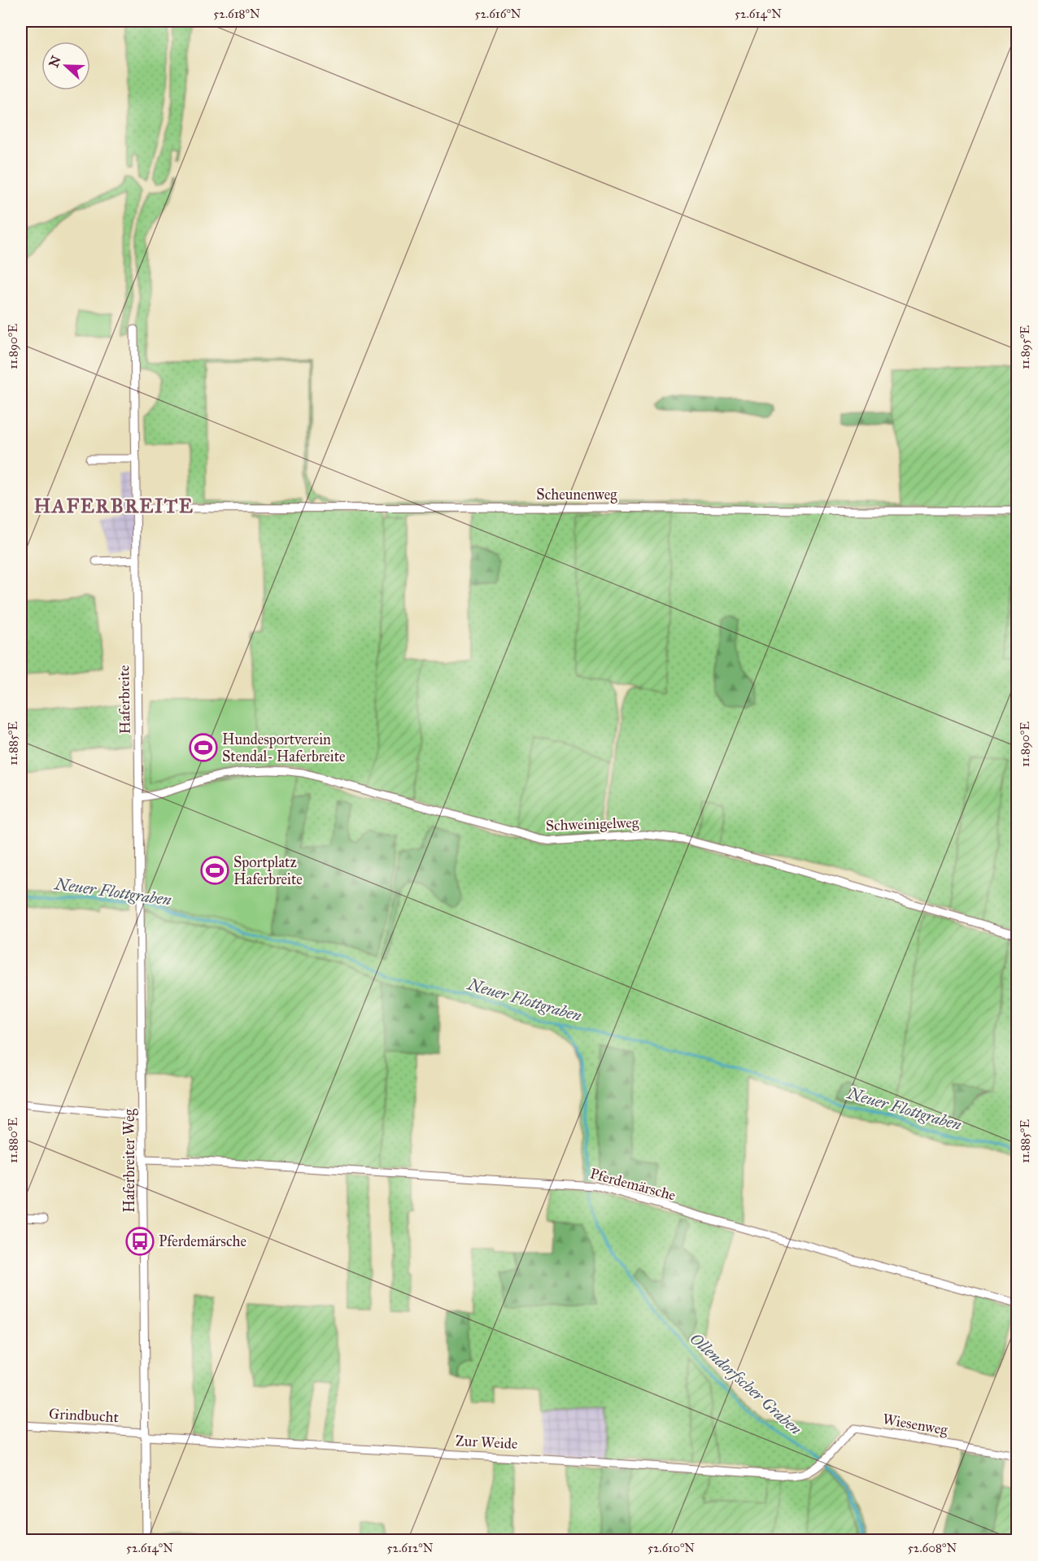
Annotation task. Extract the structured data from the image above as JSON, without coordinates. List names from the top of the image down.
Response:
{
  "streets": {
    "street": [
      "Scheunenweg",
      "Haferbreite",
      "Schweinigelweg",
      "Haferbreiter Weg",
      "Pferdemärsche",
      "Grindbucht",
      "Wiesenweg",
      "Zur Weide"
    ]
  },
  "crossings": [
    ["Scheunenweg", "Haferbreite"],
    ["Haferbreite", "Schweinigelweg"],
    ["Haferbreite", "Haferbreiter Weg"],
    ["Haferbreiter Weg", "Pferdemärsche"],
    ["Haferbreiter Weg", "Grindbucht"],
    ["Haferbreiter Weg", "Zur Weide"],
    ["Grindbucht", "Zur Weide"],
    ["Wiesenweg", "Zur Weide"]
  ],
  "districts": ["HAFERBREITE"],
  "water": ["Neuer Flottgraben", "Ollendorfscher Graben"],
  "places": {
    "sports": ["Hundesportverein Stendal- Haferbreite", "Sportplatz Haferbreite"],
    "bus stop": ["Pferdemärsche"]
  },
  "north": "left",
  "coordinates": [
    "52.618°N",
    "52.616°N",
    "52.614°N",
    "11.890°E",
    "11.895°E",
    "11.885°E",
    "11.880°E",
    "52.612°N",
    "52.610°N",
    "52.608°N"
  ]
}
